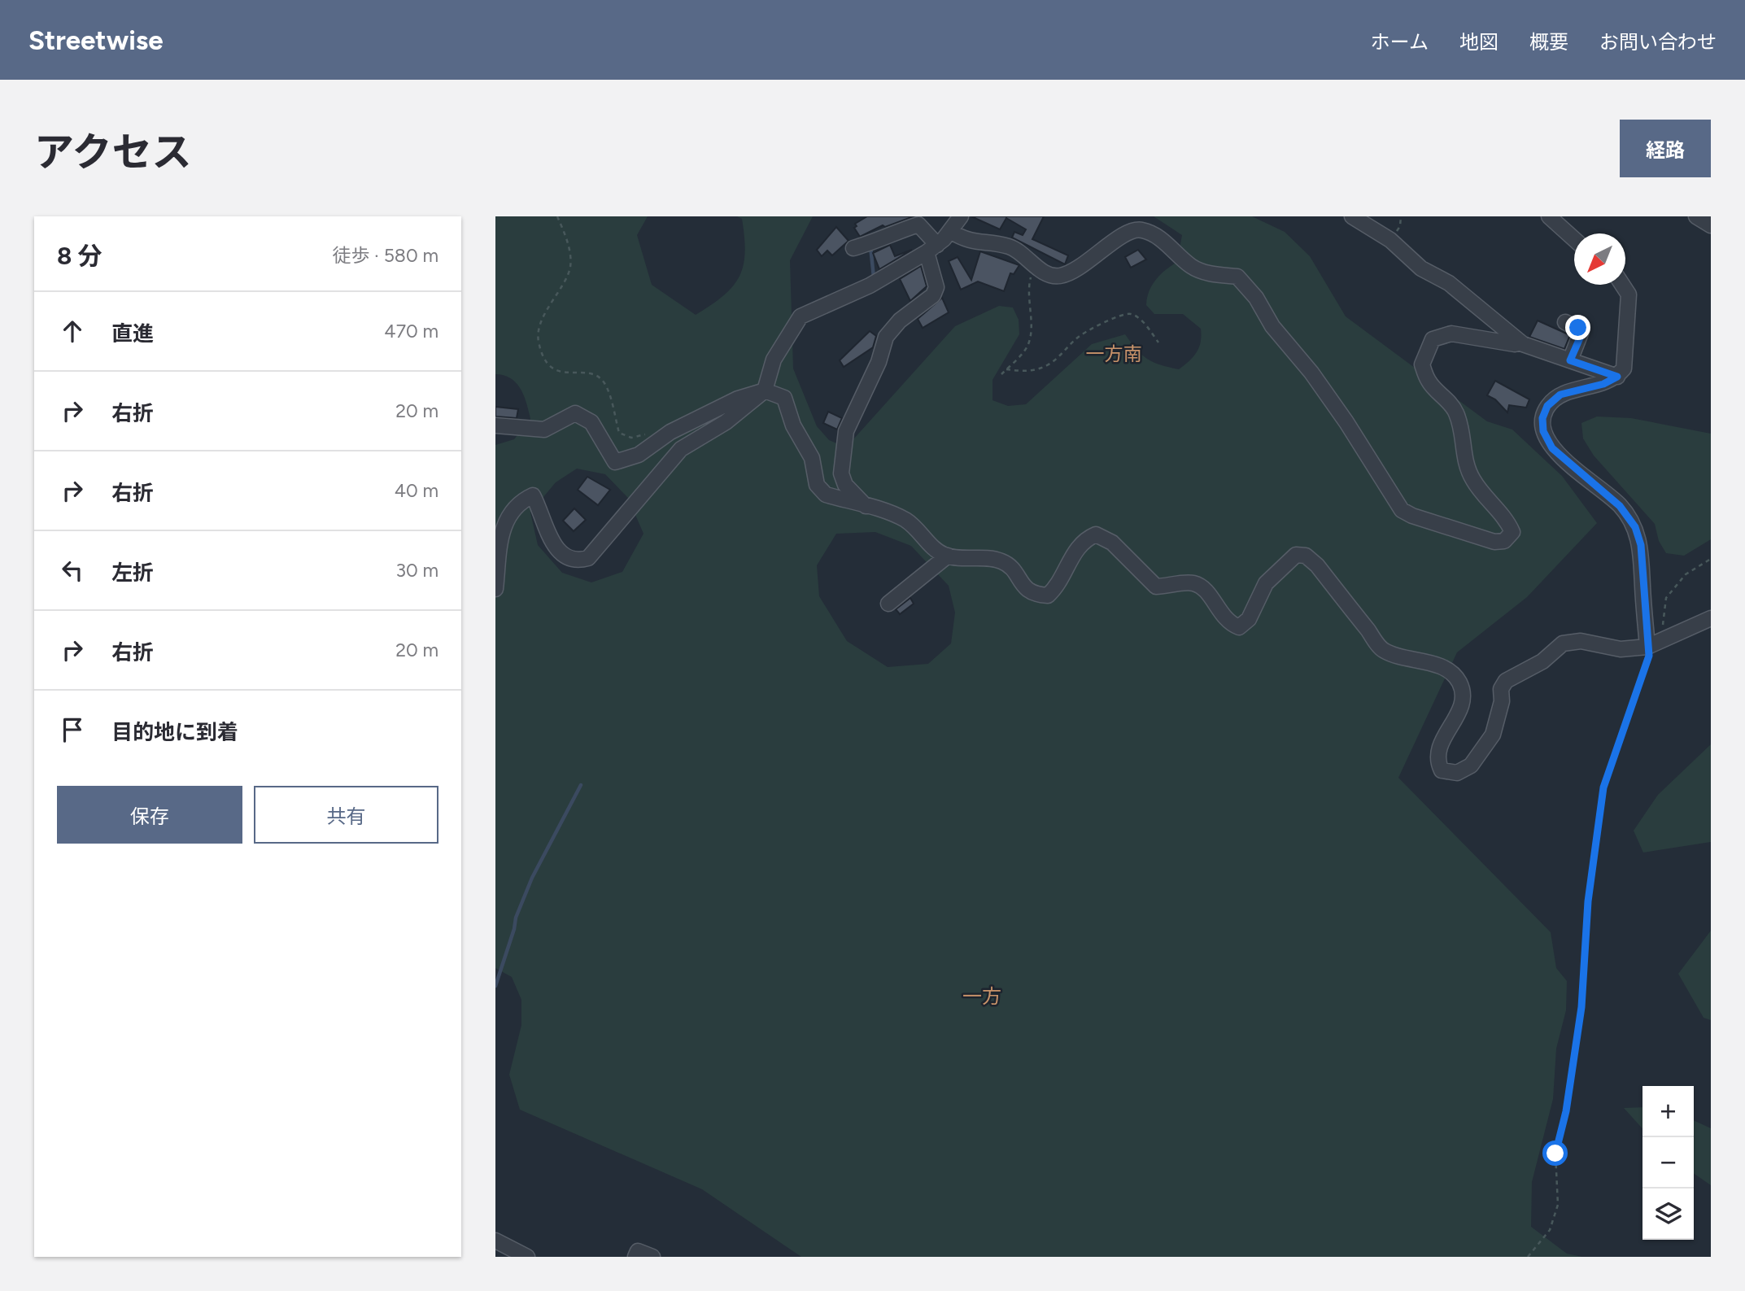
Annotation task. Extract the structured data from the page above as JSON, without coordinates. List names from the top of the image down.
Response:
{
  "districts": ["一方南", "一方"],
  "north": "bottom left",
  "page": {
    "header": "Streetwise",
    "nav": [
      "ホーム",
      "地図",
      "概要",
      "お問い合わせ"
    ],
    "title": "アクセス",
    "buttons": [
      "経路",
      ["保存", "共有"]
    ],
    "heading": ["8 分", "徒歩 · 580 m"],
    "list": [
      ["直進", "470 m"],
      ["右折", "20 m"],
      ["右折", "40 m"],
      ["左折", "30 m"],
      ["右折", "20 m"],
      "目的地に到着"
    ],
    "map_buttons": ["+", "−"]
  }
}
